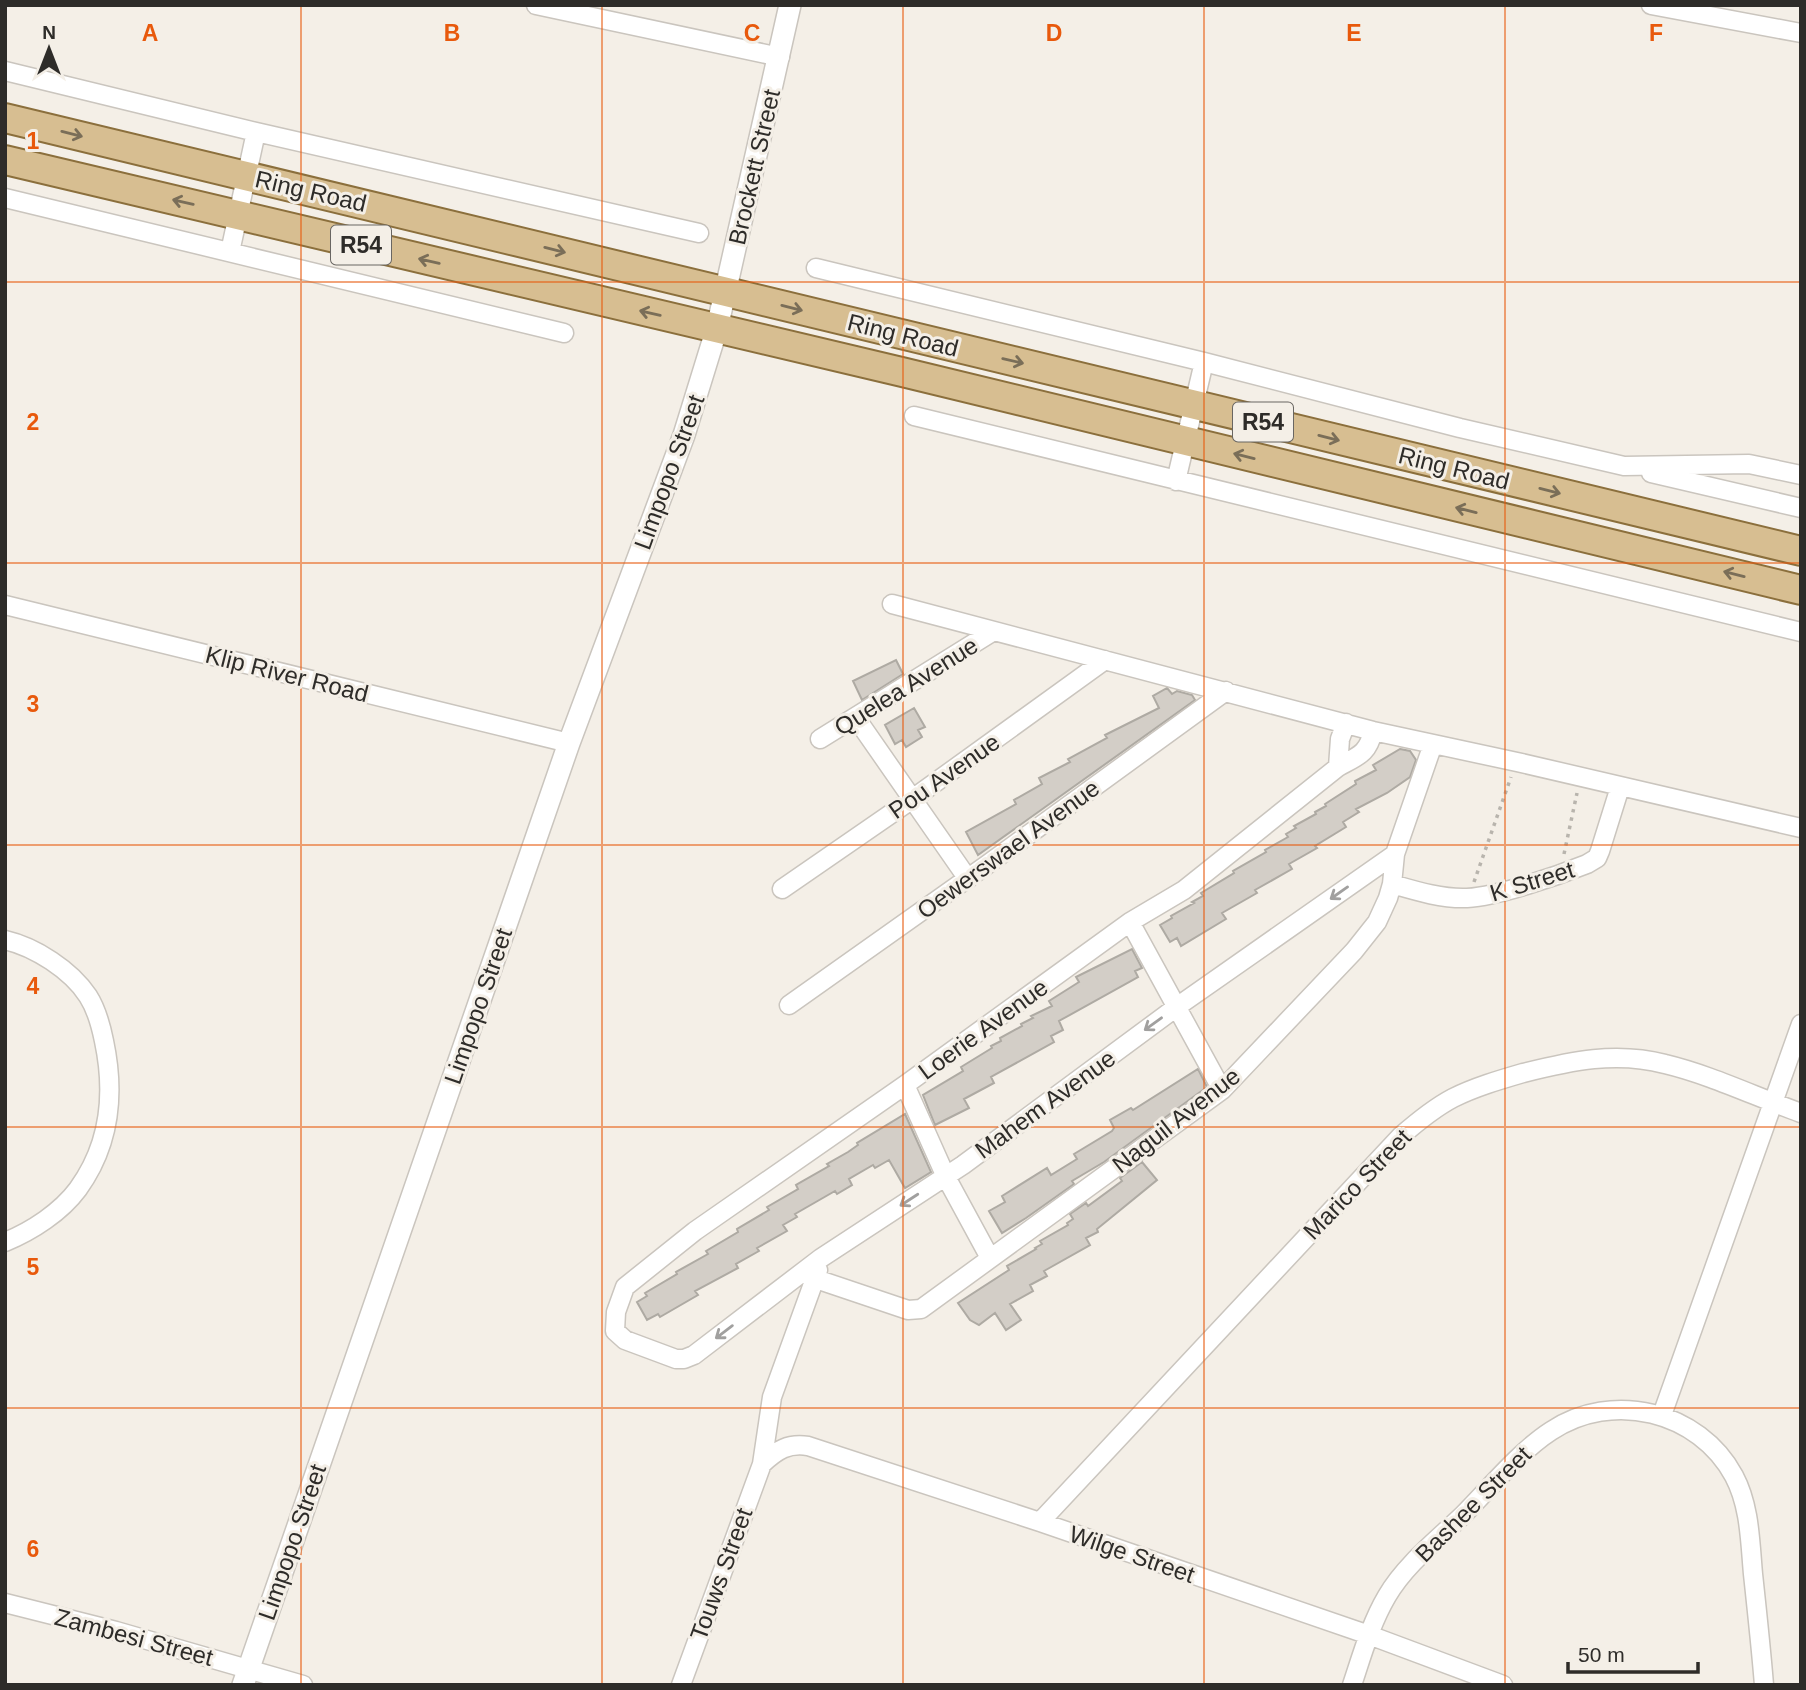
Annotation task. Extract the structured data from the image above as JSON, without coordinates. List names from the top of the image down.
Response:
{
  "streets": {
    "main road": ["Ring Road", "R54"],
    "street": [
      "Brockett Street",
      "Limpopo Street",
      "Klip River Road",
      "Quelea Avenue",
      "Pou Avenue",
      "Oewerswael Avenue",
      "K Street",
      "Loerie Avenue",
      "Mahem Avenue",
      "Naguil Avenue",
      "Marico Street",
      "Bashee Street",
      "Wilge Street",
      "Touws Street",
      "Zambesi Street"
    ]
  },
  "crossings": [
    ["Brockett Street", "Ring Road"],
    ["Brockett Street", "Limpopo Street"],
    ["Ring Road", "Limpopo Street"],
    ["Limpopo Street", "Klip River Road"],
    ["Limpopo Street", "Zambesi Street"],
    ["K Street", "Naguil Avenue"],
    ["Loerie Avenue", "Mahem Avenue"],
    ["Mahem Avenue", "Naguil Avenue"],
    ["Mahem Avenue", "Touws Street"],
    ["Naguil Avenue", "Touws Street"],
    ["Marico Street", "Wilge Street"],
    ["Bashee Street", "Wilge Street"],
    ["Wilge Street", "Touws Street"]
  ],
  "one_way": ["Mahem Avenue"],
  "scale_bar": "50 m",
  "north": "top",
  "grid": {
    "columns": [
      "A",
      "B",
      "C",
      "D",
      "E",
      "F"
    ],
    "rows": [
      "1",
      "2",
      "3",
      "4",
      "5",
      "6"
    ]
  }
}
